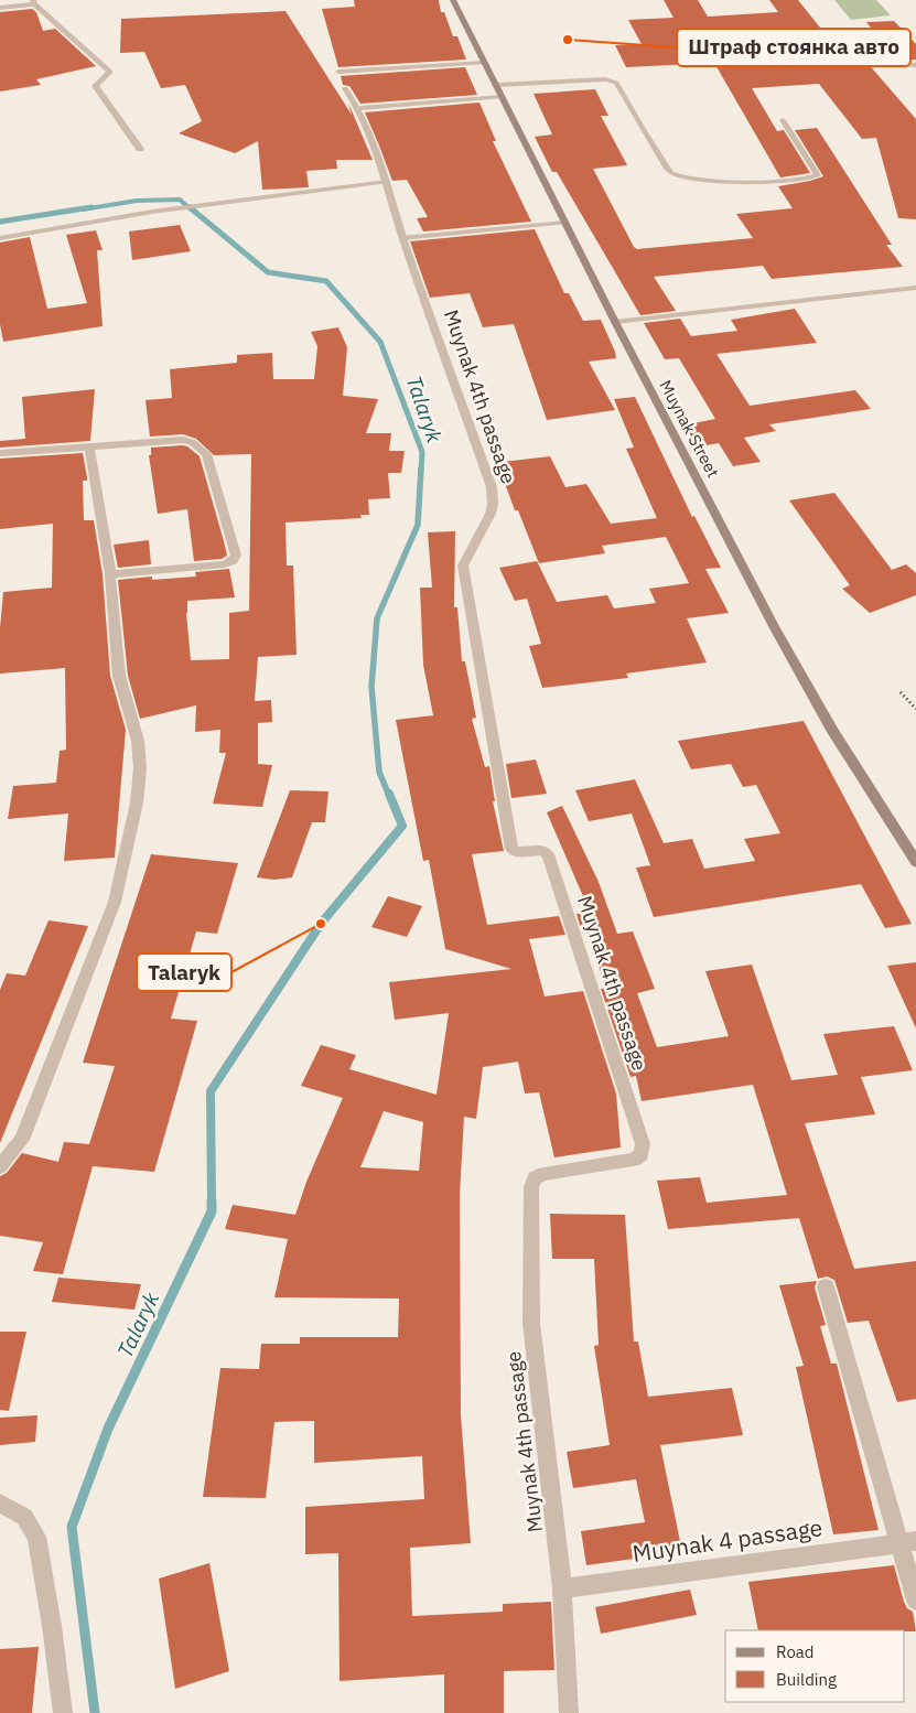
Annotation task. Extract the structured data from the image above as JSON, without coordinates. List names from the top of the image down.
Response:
{
  "streets": {
    "street": ["Muynak 4th passage", "Muynak Street", "Muynak 4 passage"]
  },
  "crossings": [
    ["Muynak 4th passage", "Muynak 4 passage"]
  ],
  "water": ["Talaryk"],
  "places": ["Штраф стоянка авто", "Talaryk"],
  "legend": ["Road", "Building"]
}
